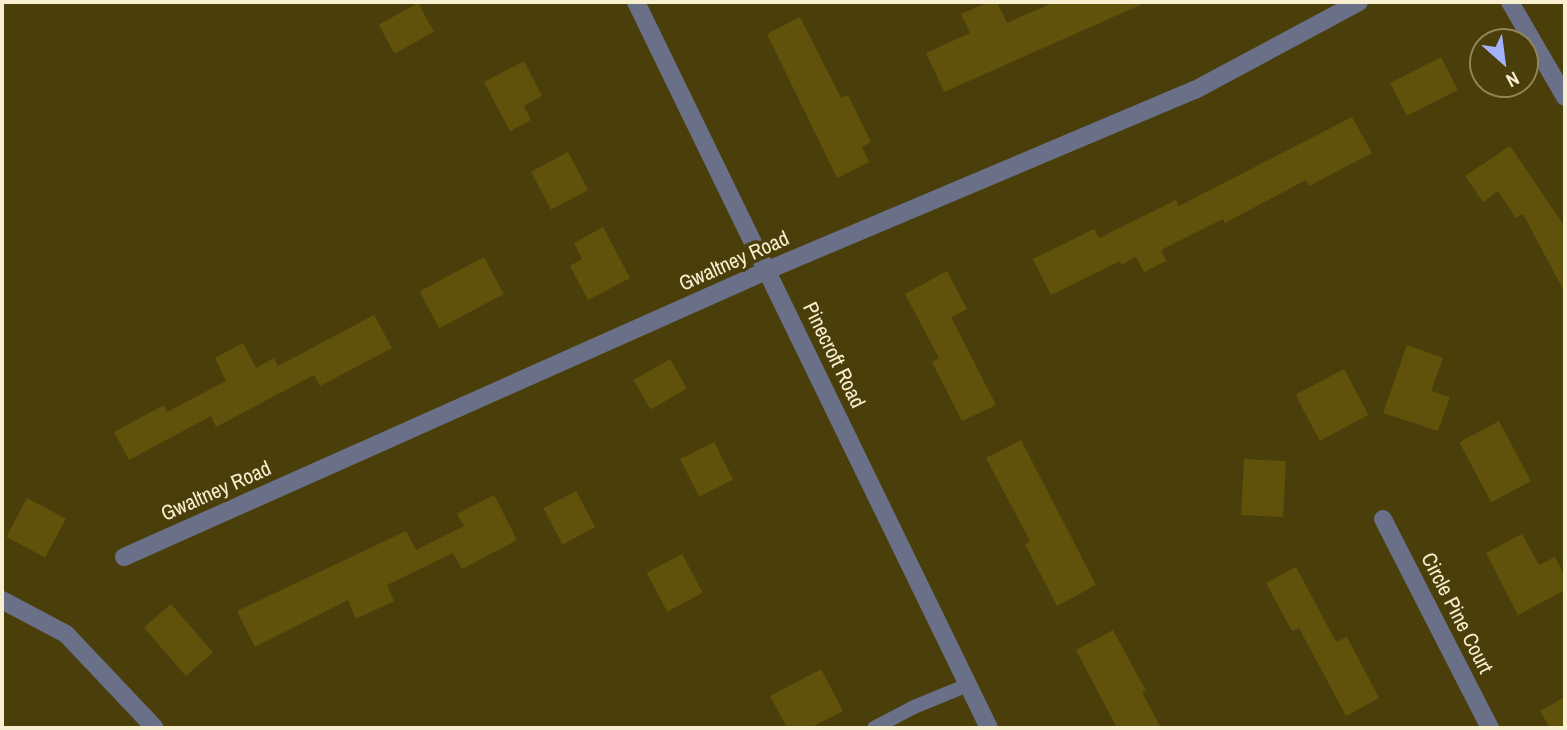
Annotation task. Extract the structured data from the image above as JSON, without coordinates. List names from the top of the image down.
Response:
{
  "streets": {
    "street": ["Gwaltney Road", "Pinecroft Road", "Circle Pine Court"]
  },
  "crossings": [
    ["Gwaltney Road", "Pinecroft Road"]
  ],
  "north": "bottom right"
}
